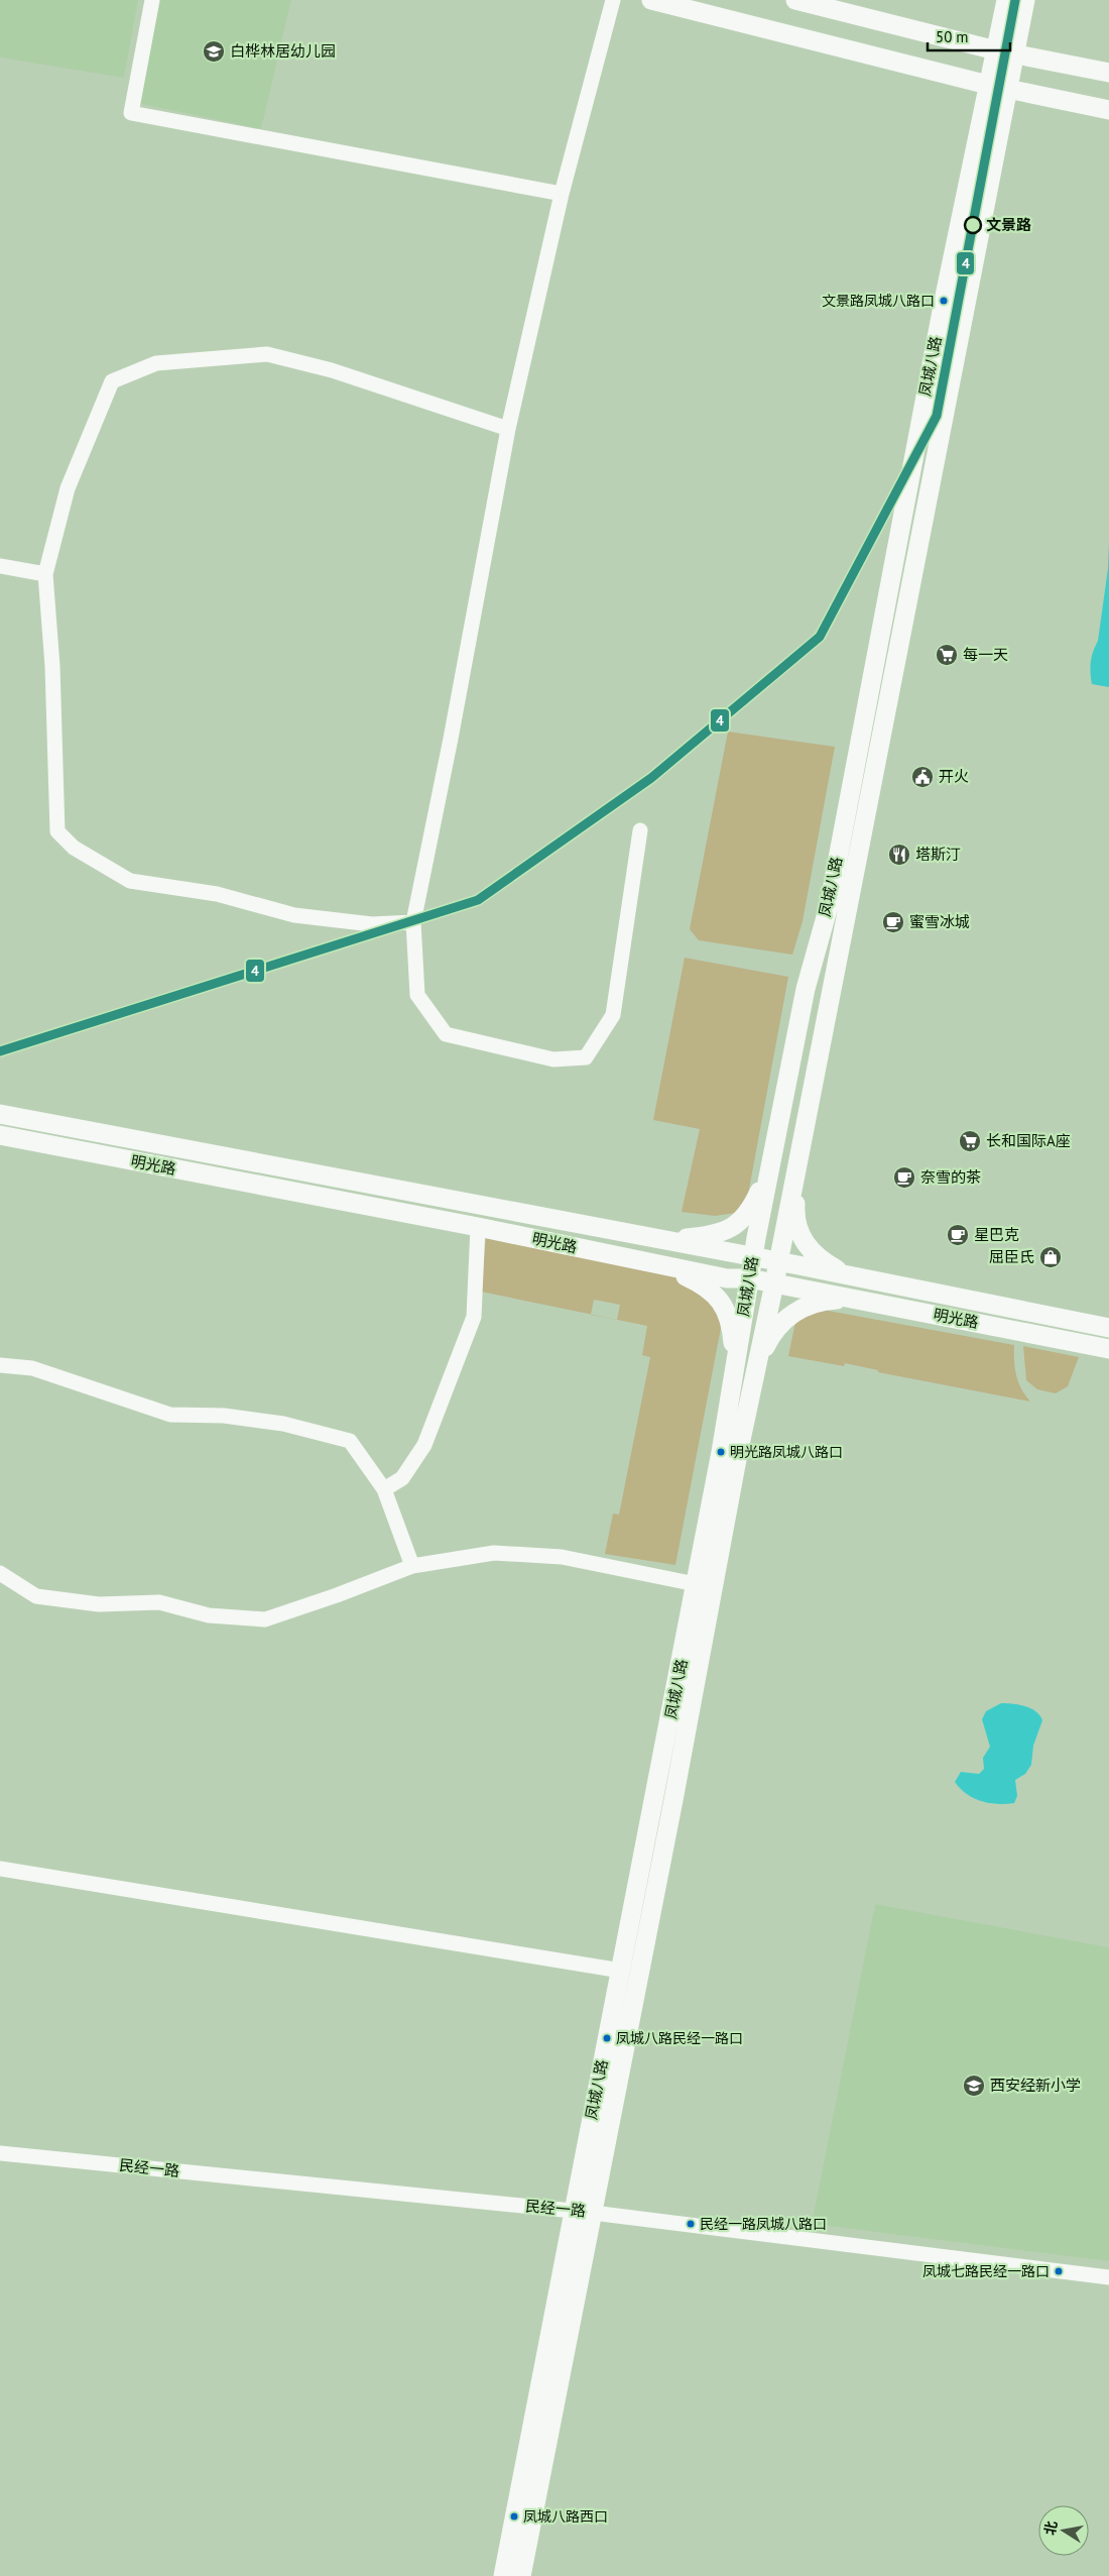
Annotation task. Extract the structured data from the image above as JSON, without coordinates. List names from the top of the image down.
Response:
{
  "streets": {
    "main road": ["凤城八路", "明光路"],
    "street": ["民经一路"]
  },
  "crossings": [
    ["凤城八路", "明光路"],
    ["凤城八路", "民经一路"]
  ],
  "places": {
    "school or university": ["白桦林居幼儿园", "西安经新小学"],
    "other": [
      "文景路",
      "文景路凤城八路口",
      "明光路凤城八路口",
      "凤城八路民经一路口",
      "民经一路凤城八路口",
      "凤城七路民经一路口",
      "凤城八路西口"
    ],
    "supermarket": ["每一天", "长和国际A座"],
    "public building": ["开火"],
    "restaurant": ["塔斯汀"],
    "cafe": ["蜜雪冰城", "奈雪的茶", "星巴克"],
    "shop": ["屈臣氏"]
  },
  "lines": ["transit line 4"],
  "scale_bar": "50 m",
  "north": "left"
}
